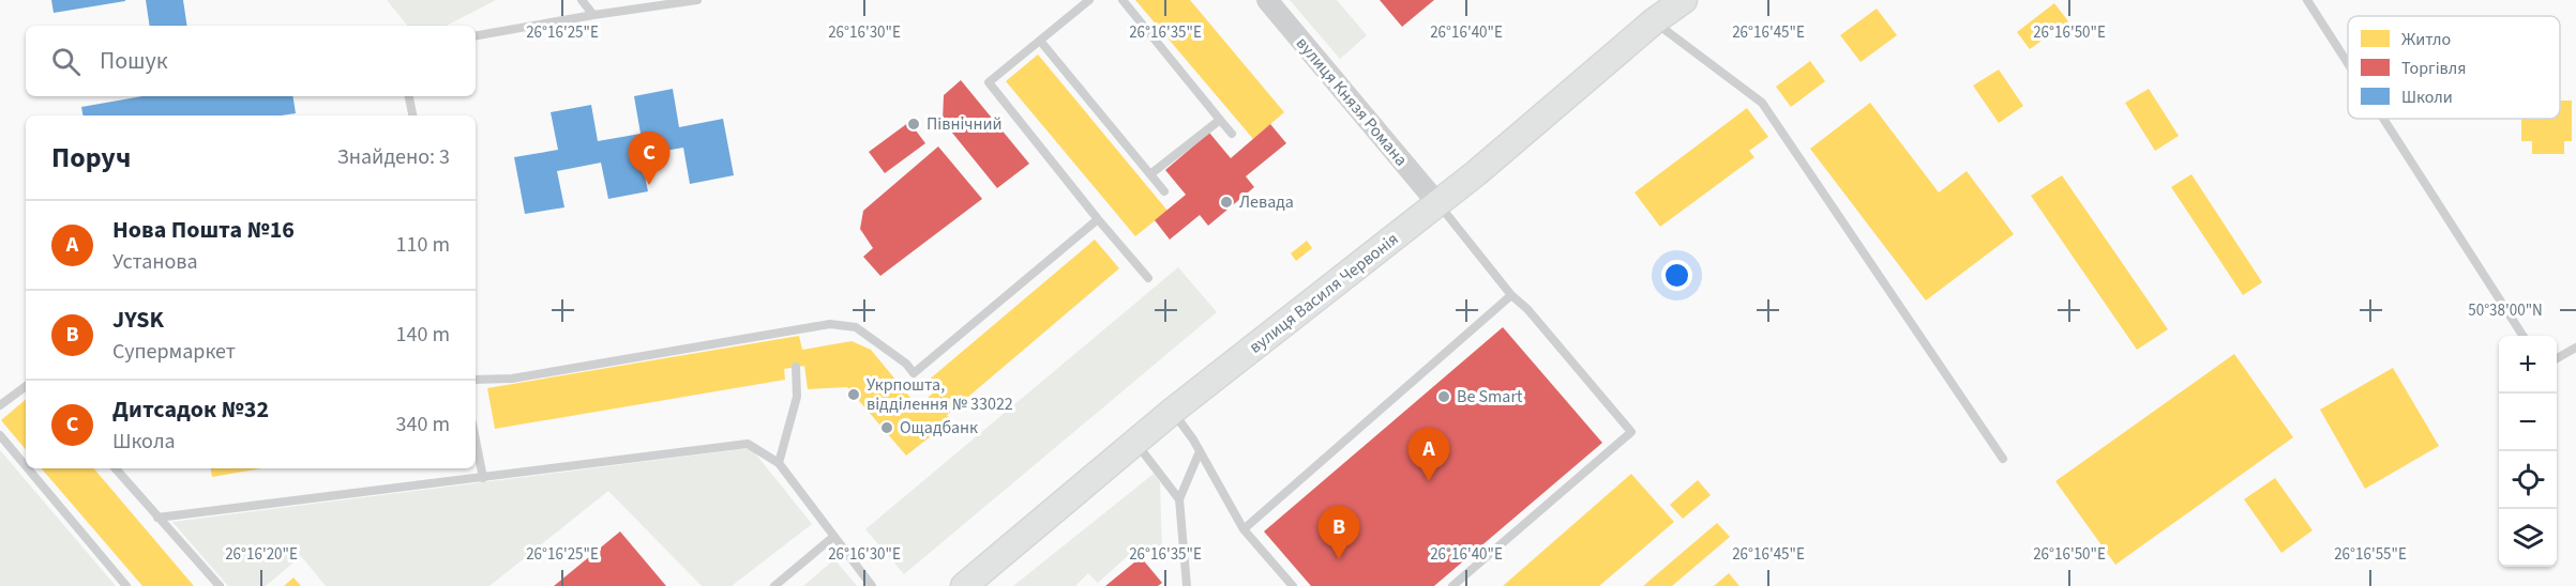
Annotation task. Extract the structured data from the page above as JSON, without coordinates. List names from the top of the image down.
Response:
{
  "streets": {
    "main road": ["вулиця Василя Червонія"],
    "street": ["вулиця Князя Романа"]
  },
  "crossings": [
    ["вулиця Князя Романа", "вулиця Василя Червонія"]
  ],
  "places": [
    "Північний",
    "Левада",
    "Укрпошта, відділення № 33022",
    "Be Smart",
    "Ощадбанк"
  ],
  "legend": ["Житло", "Торгівля", "Школи"],
  "page": {
    "search": "Пошук",
    "heading": ["Поруч", "Знайдено: 3"],
    "pins": ["C", "A", "B"],
    "list": [
      {
        "mark": "A",
        "name": "Нова Пошта №16",
        "note": "Установа",
        "value": "110 m"
      },
      {
        "mark": "B",
        "name": "JYSK",
        "note": "Супермаркет",
        "value": "140 m"
      },
      {
        "mark": "C",
        "name": "Дитсадок №32",
        "note": "Школа",
        "value": "340 m"
      }
    ],
    "map_buttons": ["+", "−"]
  },
  "coordinates": [
    "26°16'25\"E",
    "26°16'30\"E",
    "26°16'35\"E",
    "26°16'40\"E",
    "26°16'45\"E",
    "26°16'50\"E",
    "50°38'00\"N",
    "26°16'20\"E",
    "26°16'55\"E"
  ]
}
